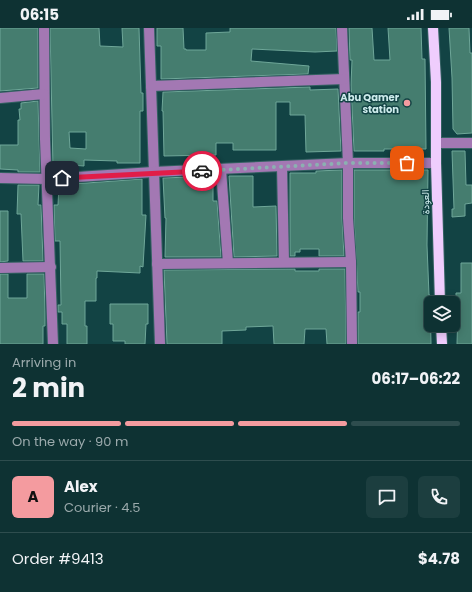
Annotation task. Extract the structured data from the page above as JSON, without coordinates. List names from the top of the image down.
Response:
{
  "streets": {
    "main road": ["العودة"]
  },
  "places": ["Abu Qamer station"],
  "page": {
    "status": "06:15",
    "heading": ["2 min", "Arriving in", "06:17–06:22"],
    "panel": [
      "Alex",
      "Courier · 4.5",
      "Order #9413",
      "$4.78"
    ],
    "bar": "On the way · 90 m",
    "round": "A"
  }
}
